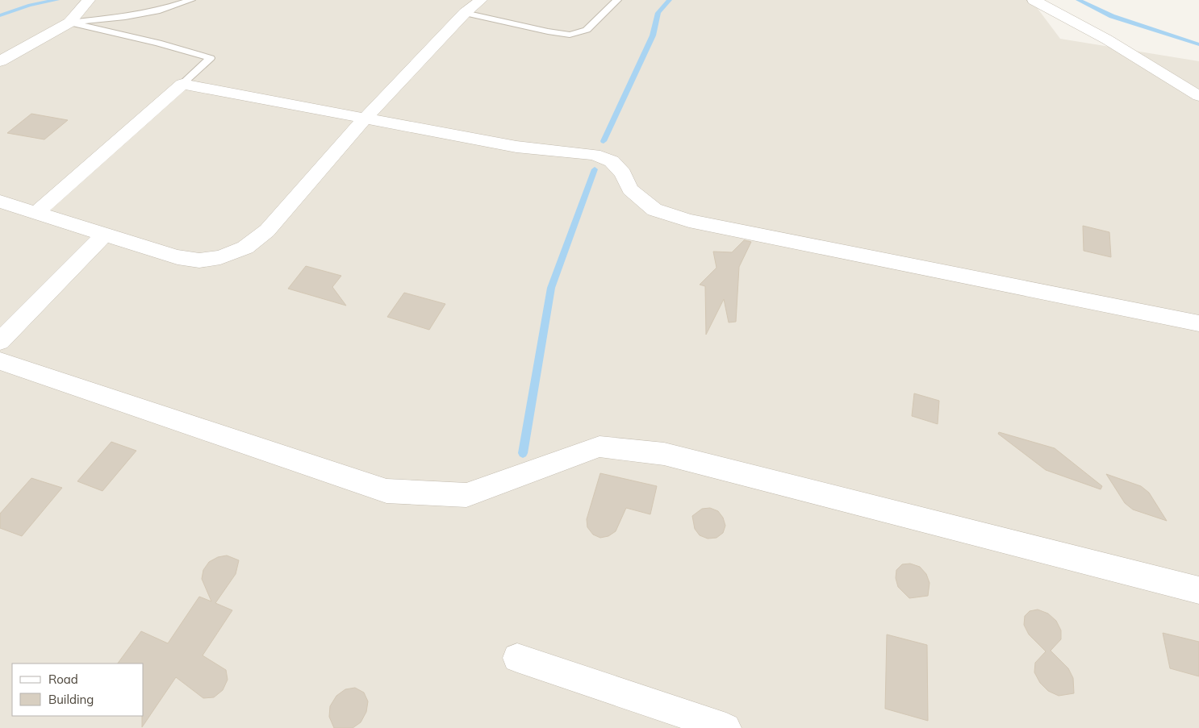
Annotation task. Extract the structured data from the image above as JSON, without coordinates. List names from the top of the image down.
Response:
{
  "legend": ["Road", "Building"]
}
